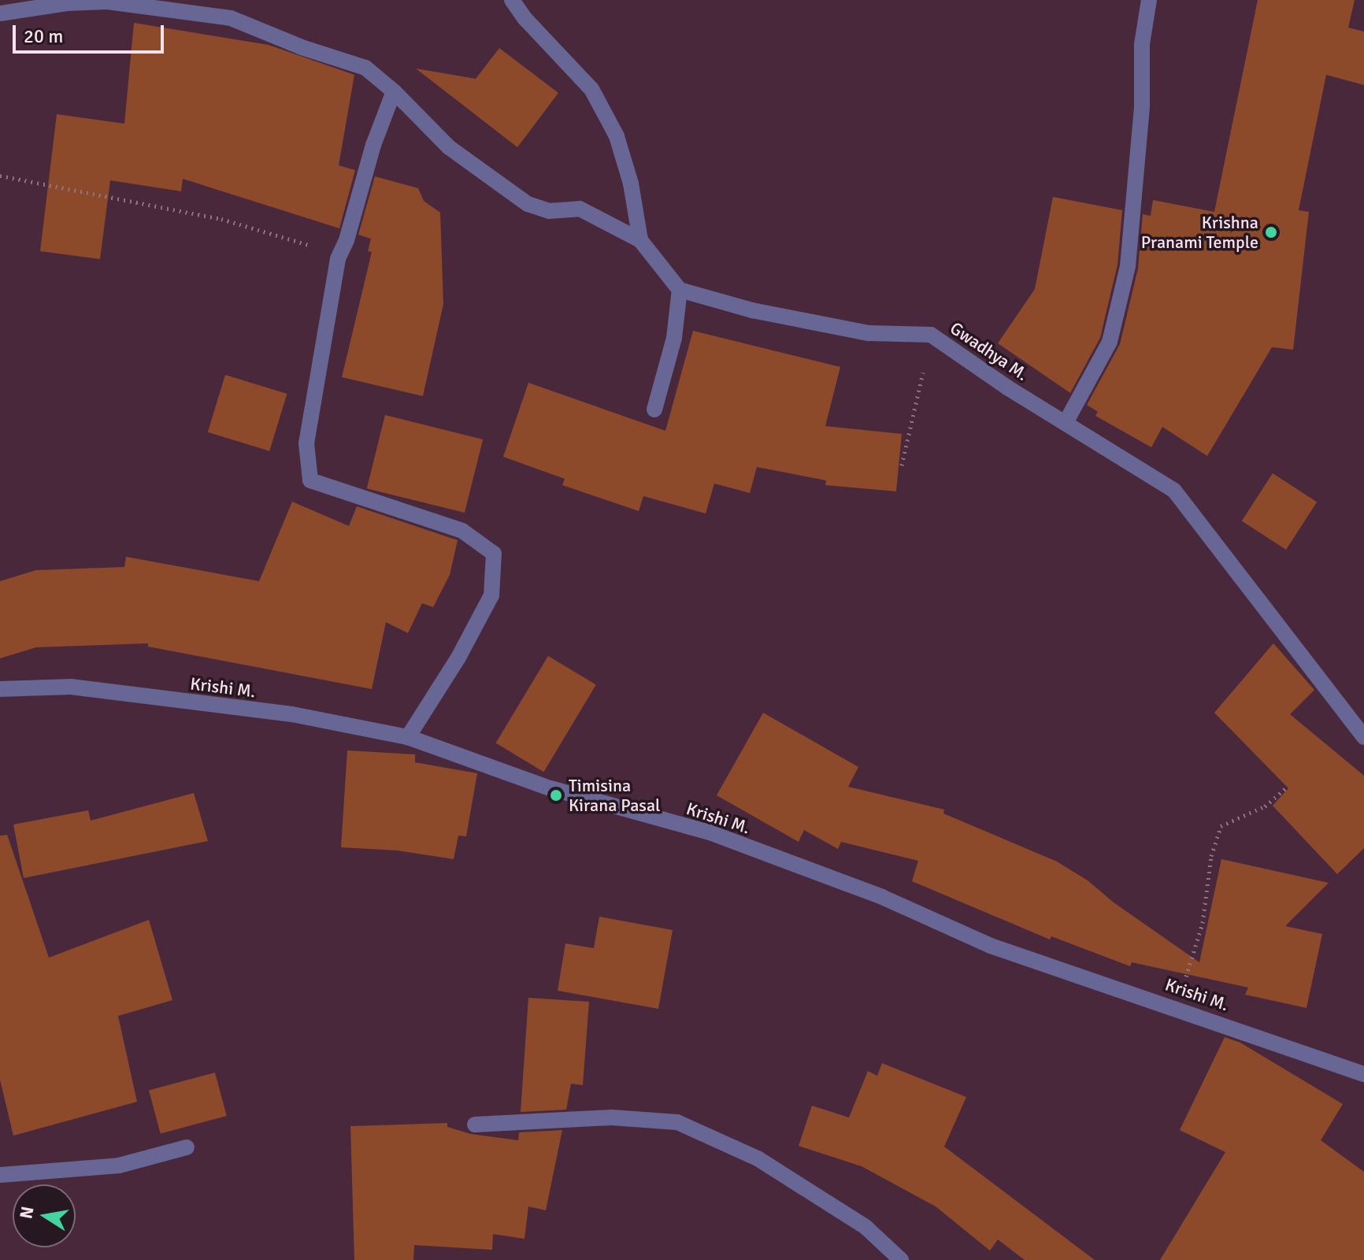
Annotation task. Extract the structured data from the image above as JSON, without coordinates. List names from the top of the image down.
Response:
{
  "streets": {
    "street": ["Gwadhya M.", "Krishi M."]
  },
  "places": ["Krishna Pranami Temple", "Timisina Kirana Pasal"],
  "scale_bar": "20 m",
  "north": "left"
}
